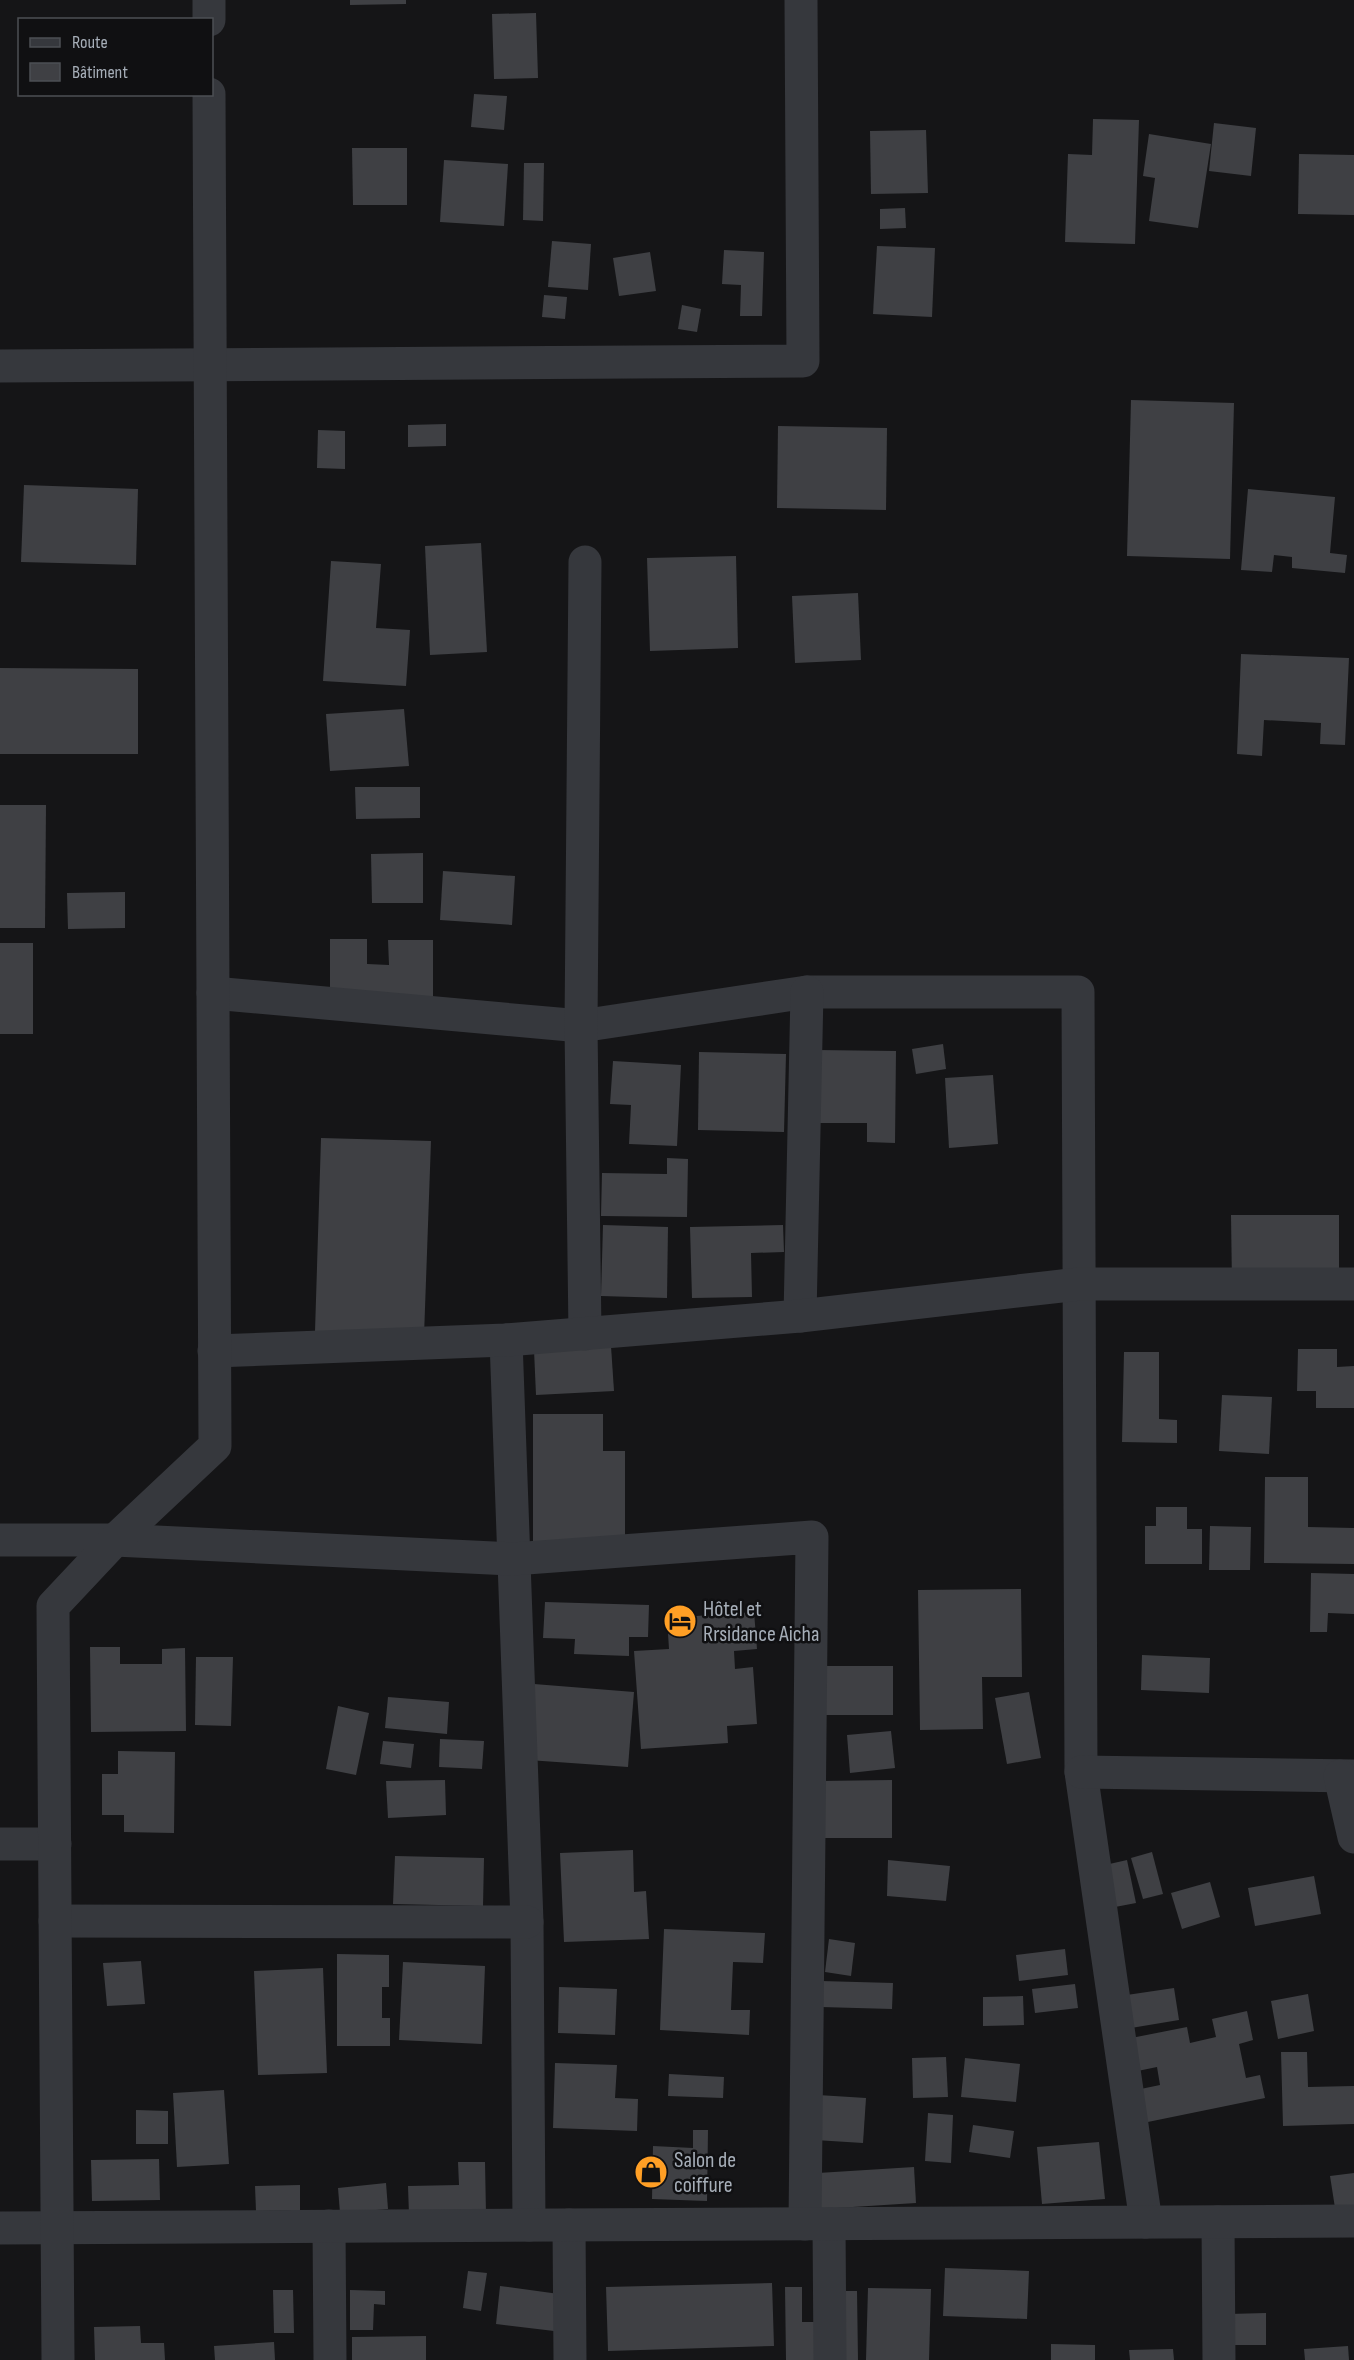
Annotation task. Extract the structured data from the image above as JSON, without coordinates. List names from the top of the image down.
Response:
{
  "places": {
    "hotel": ["Hôtel et Rrsidance Aicha"],
    "shop": ["Salon de coiffure"]
  },
  "legend": ["Route", "Bâtiment"]
}
